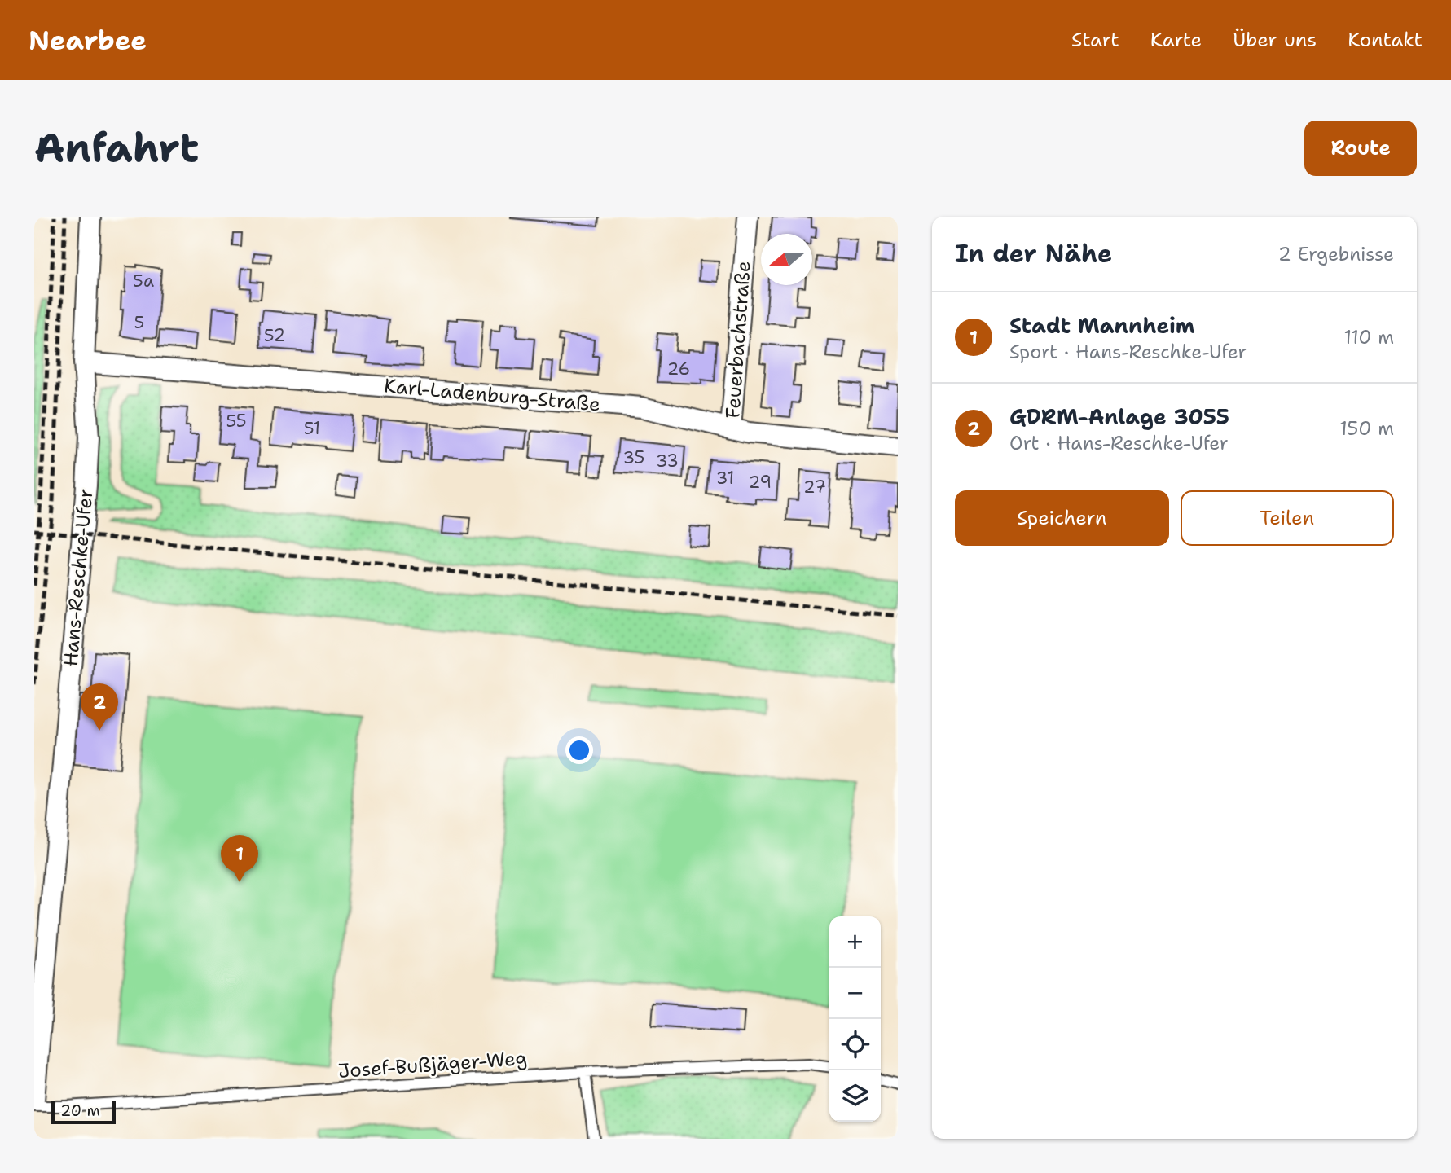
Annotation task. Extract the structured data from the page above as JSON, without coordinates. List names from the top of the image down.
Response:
{
  "streets": {
    "street": ["Feuerbachstraße", "Karl-Ladenburg-Straße", "Hans-Reschke-Ufer"],
    "lane": ["Josef-Bußjäger-Weg"]
  },
  "crossings": [
    ["Feuerbachstraße", "Karl-Ladenburg-Straße"],
    ["Karl-Ladenburg-Straße", "Hans-Reschke-Ufer"]
  ],
  "house_numbers": [
    "5a",
    "5",
    "52",
    "26",
    "55",
    "51",
    "35",
    "33",
    "31",
    "29",
    "27"
  ],
  "scale_bar": "20 m",
  "north": "left",
  "page": {
    "header": "Nearbee",
    "nav": [
      "Start",
      "Karte",
      "Über uns",
      "Kontakt"
    ],
    "buttons": [
      "Route",
      ["Speichern", "Teilen"]
    ],
    "title": "Anfahrt",
    "heading": ["In der Nähe", "2 Ergebnisse"],
    "list": [
      {
        "mark": "1",
        "name": "Stadt Mannheim",
        "note": "Sport · Hans-Reschke-Ufer",
        "value": "110 m"
      },
      {
        "mark": "2",
        "name": "GDRM-Anlage 3055",
        "note": "Ort · Hans-Reschke-Ufer",
        "value": "150 m"
      }
    ],
    "pins": ["2", "1"],
    "map_buttons": ["+", "−"],
    "scale": "20 m"
  }
}
